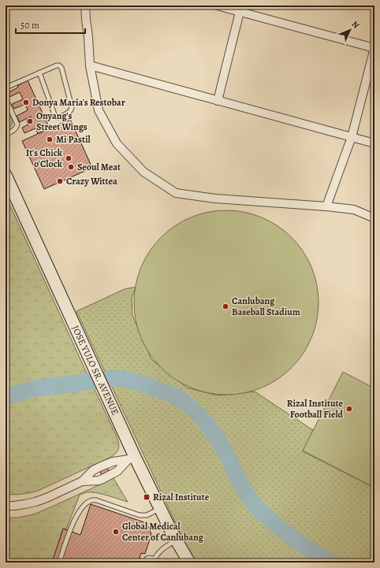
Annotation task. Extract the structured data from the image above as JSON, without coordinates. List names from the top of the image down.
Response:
{
  "streets": {
    "street": ["JOSE YULO SR. AVENUE"]
  },
  "places": {
    "other": [
      "Donya Maria's Restobar",
      "Onyang's Street Wings",
      "Mi Pastil",
      "It's Chick o'Clock",
      "Seoul Meat",
      "Crazy Wittea",
      "Canlubang Baseball Stadium",
      "Rizal Institute Football Field",
      "Global Medical Center of Canlubang"
    ],
    "transit": ["Rizal Institute"]
  },
  "scale_bar": "50 m",
  "north": "top right"
}
